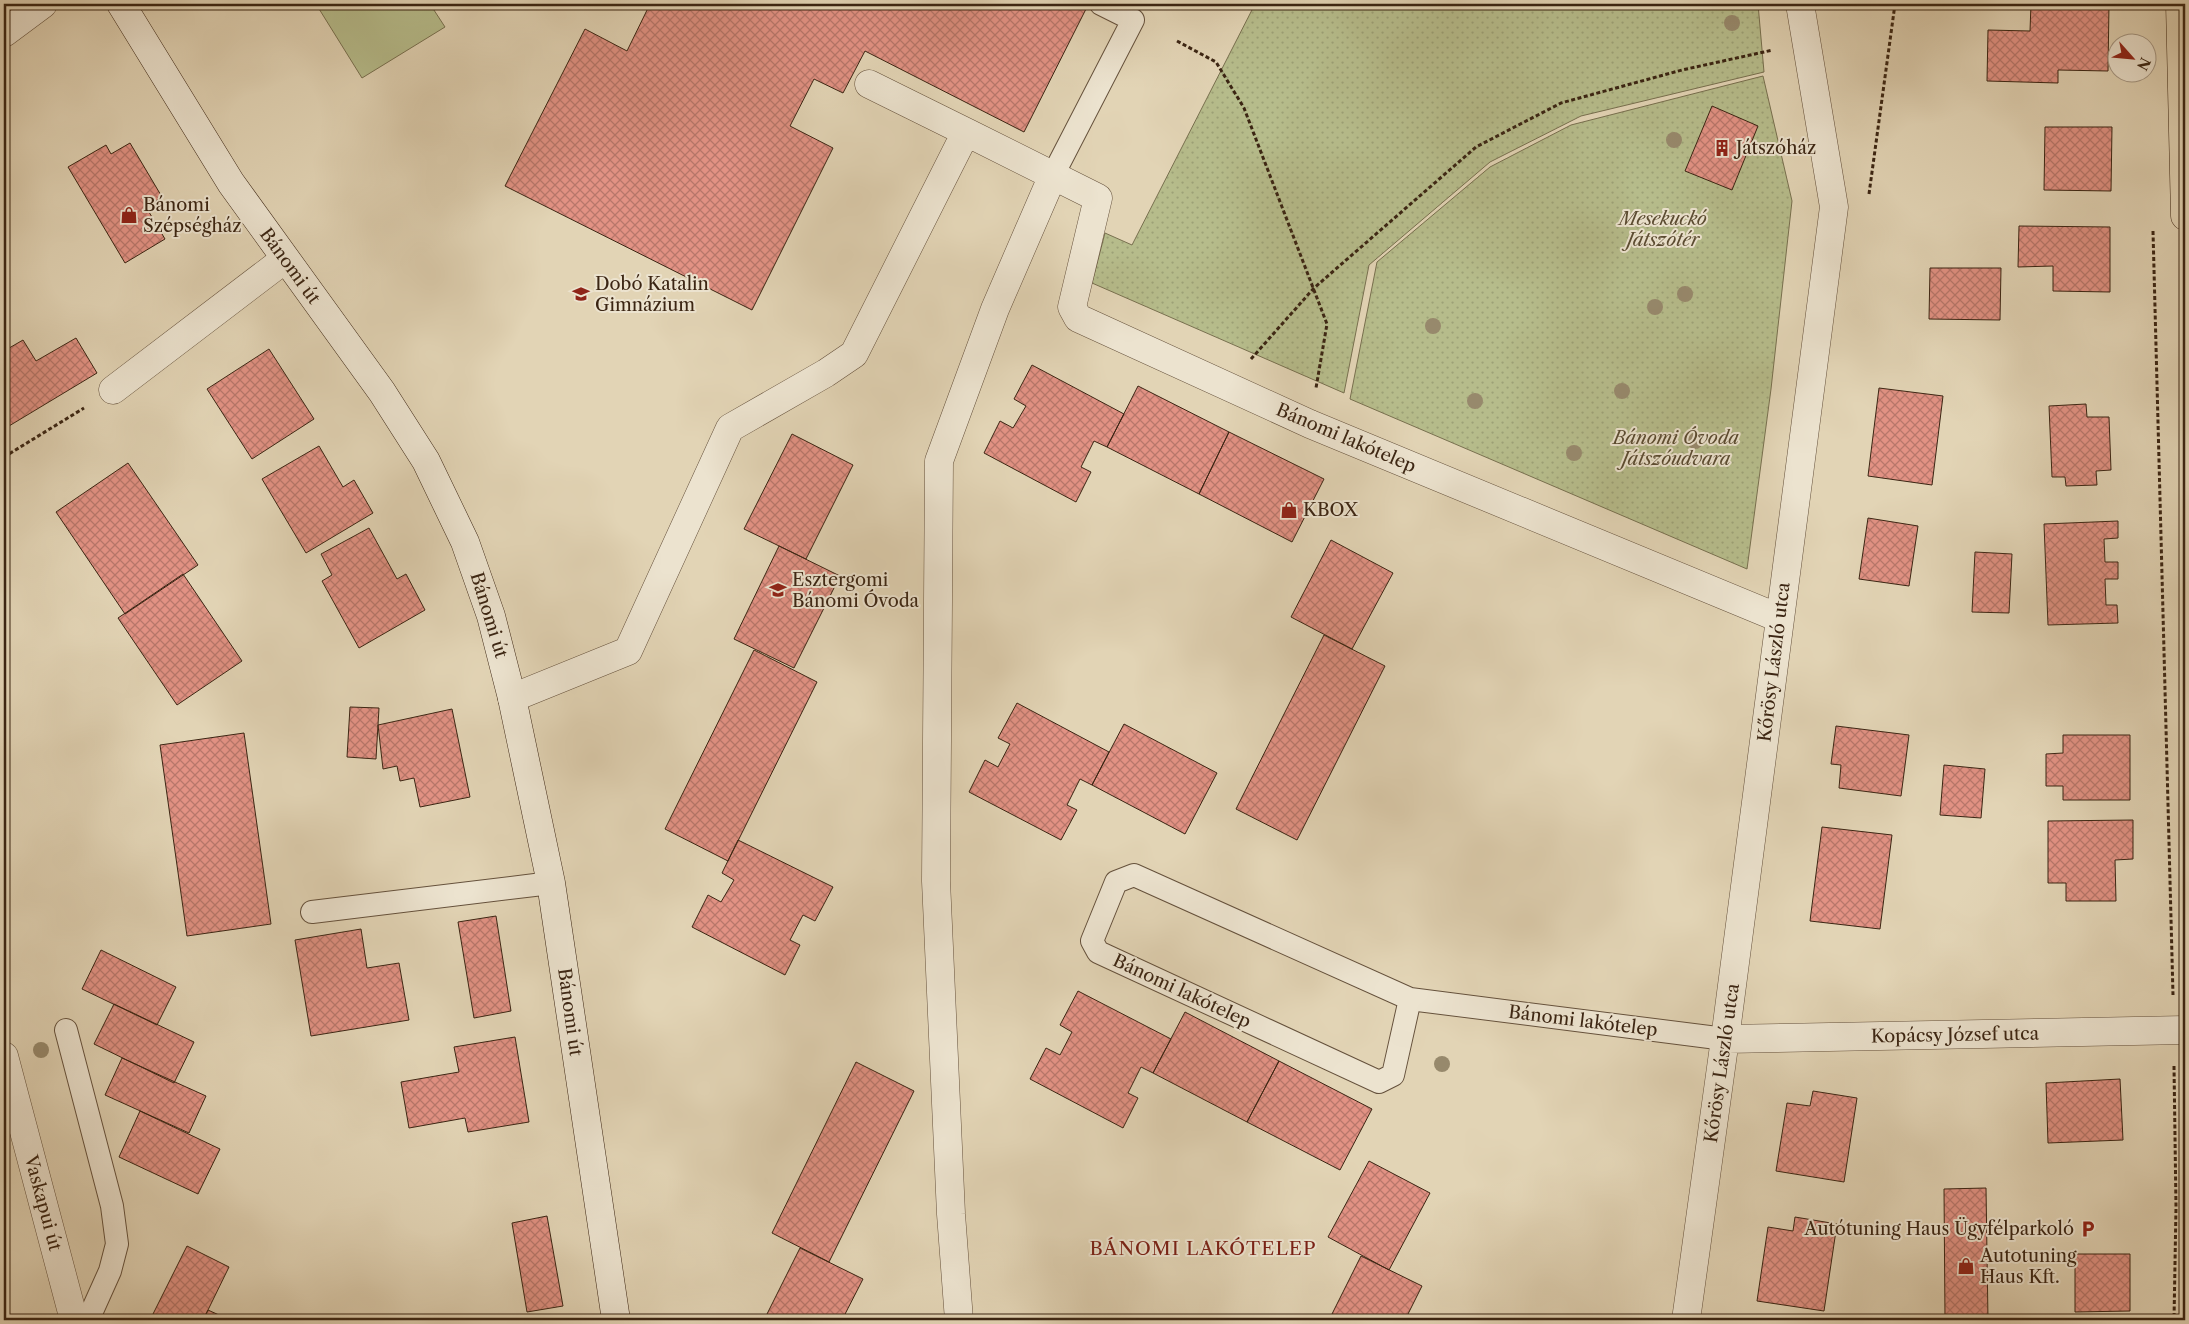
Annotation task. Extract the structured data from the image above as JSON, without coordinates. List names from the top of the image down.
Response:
{
  "streets": {
    "street": [
      "Bánomi út",
      "Bánomi lakótelep",
      "Kőrösy László utca",
      "Kopácsy József utca",
      "Vaskapui út"
    ]
  },
  "crossings": [
    ["Bánomi lakótelep", "Kőrösy László utca"],
    ["Bánomi lakótelep", "Kopácsy József utca"],
    ["Kőrösy László utca", "Kopácsy József utca"]
  ],
  "districts": ["BÁNOMI LAKÓTELEP"],
  "parks": ["Mesekuckó Játszótér", "Bánomi Óvoda Játszóudvara"],
  "places": {
    "building": ["Játszóház"],
    "shop": ["Bánomi Szépségház", "KBOX", "Autotuning Haus Kft."],
    "school or university": ["Dobó Katalin Gimnázium", "Esztergomi Bánomi Óvoda"],
    "parking": ["Autótuning Haus Ügyfélparkoló"]
  },
  "north": "bottom right"
}
